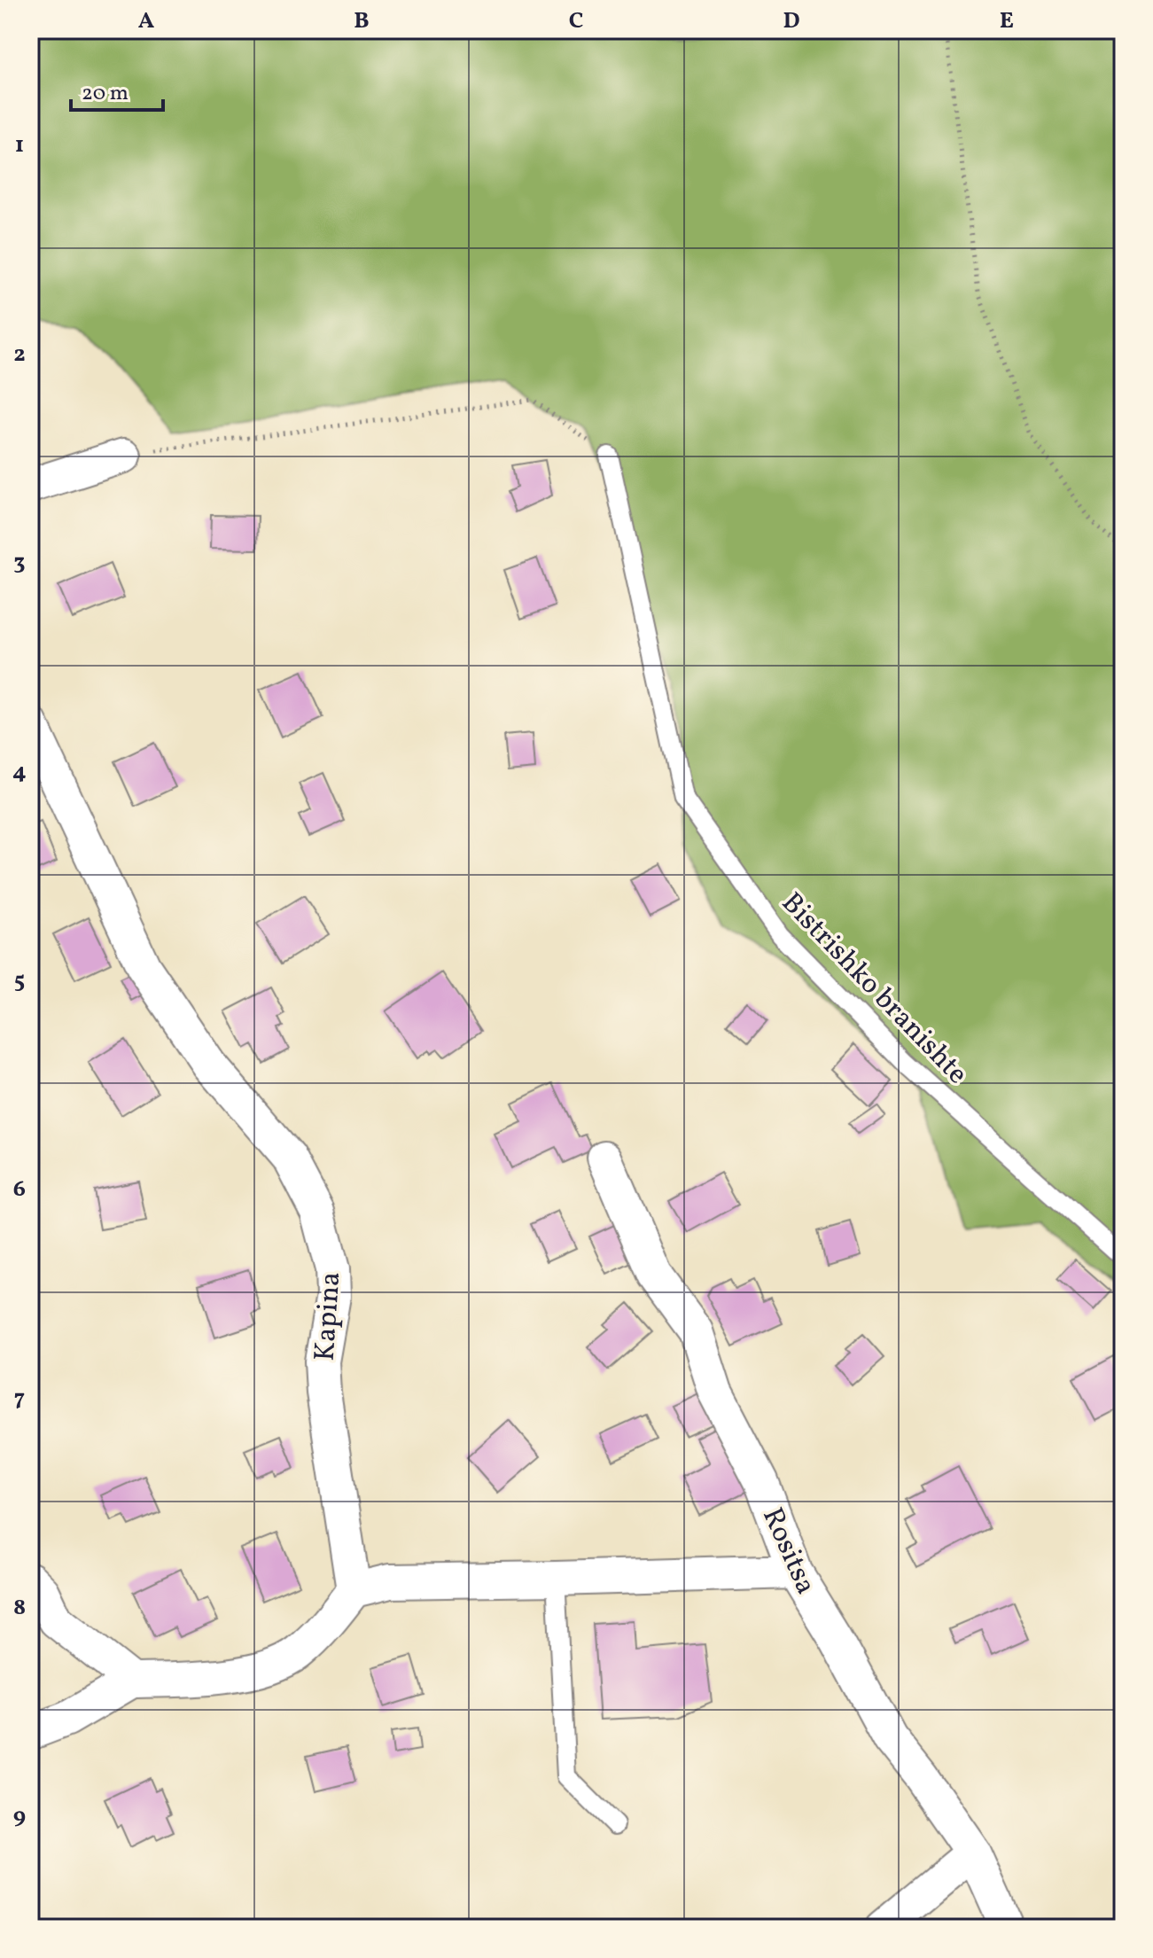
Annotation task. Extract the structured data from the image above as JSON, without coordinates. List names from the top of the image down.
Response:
{
  "streets": {
    "street": ["Kapina", "Rositsa"],
    "lane": ["Bistrishko branishte"]
  },
  "scale_bar": "20 m",
  "grid": {
    "columns": [
      "A",
      "B",
      "C",
      "D",
      "E"
    ],
    "rows": [
      "1",
      "2",
      "3",
      "4",
      "5",
      "6",
      "7",
      "8",
      "9"
    ]
  }
}
